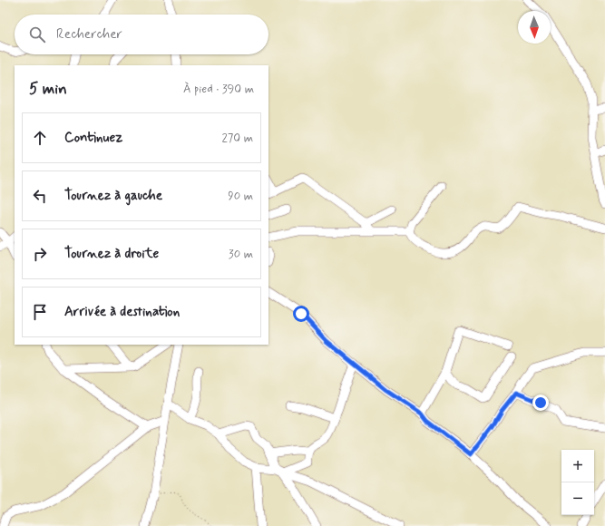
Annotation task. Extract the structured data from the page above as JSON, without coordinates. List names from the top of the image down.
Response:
{
  "north": "bottom",
  "page": {
    "search": "Rechercher",
    "heading": ["5 min", "À pied · 390 m"],
    "list": [
      ["Continuez", "270 m"],
      ["Tournez à gauche", "90 m"],
      ["Tournez à droite", "30 m"],
      "Arrivée à destination"
    ],
    "map_buttons": ["+", "−"]
  }
}
